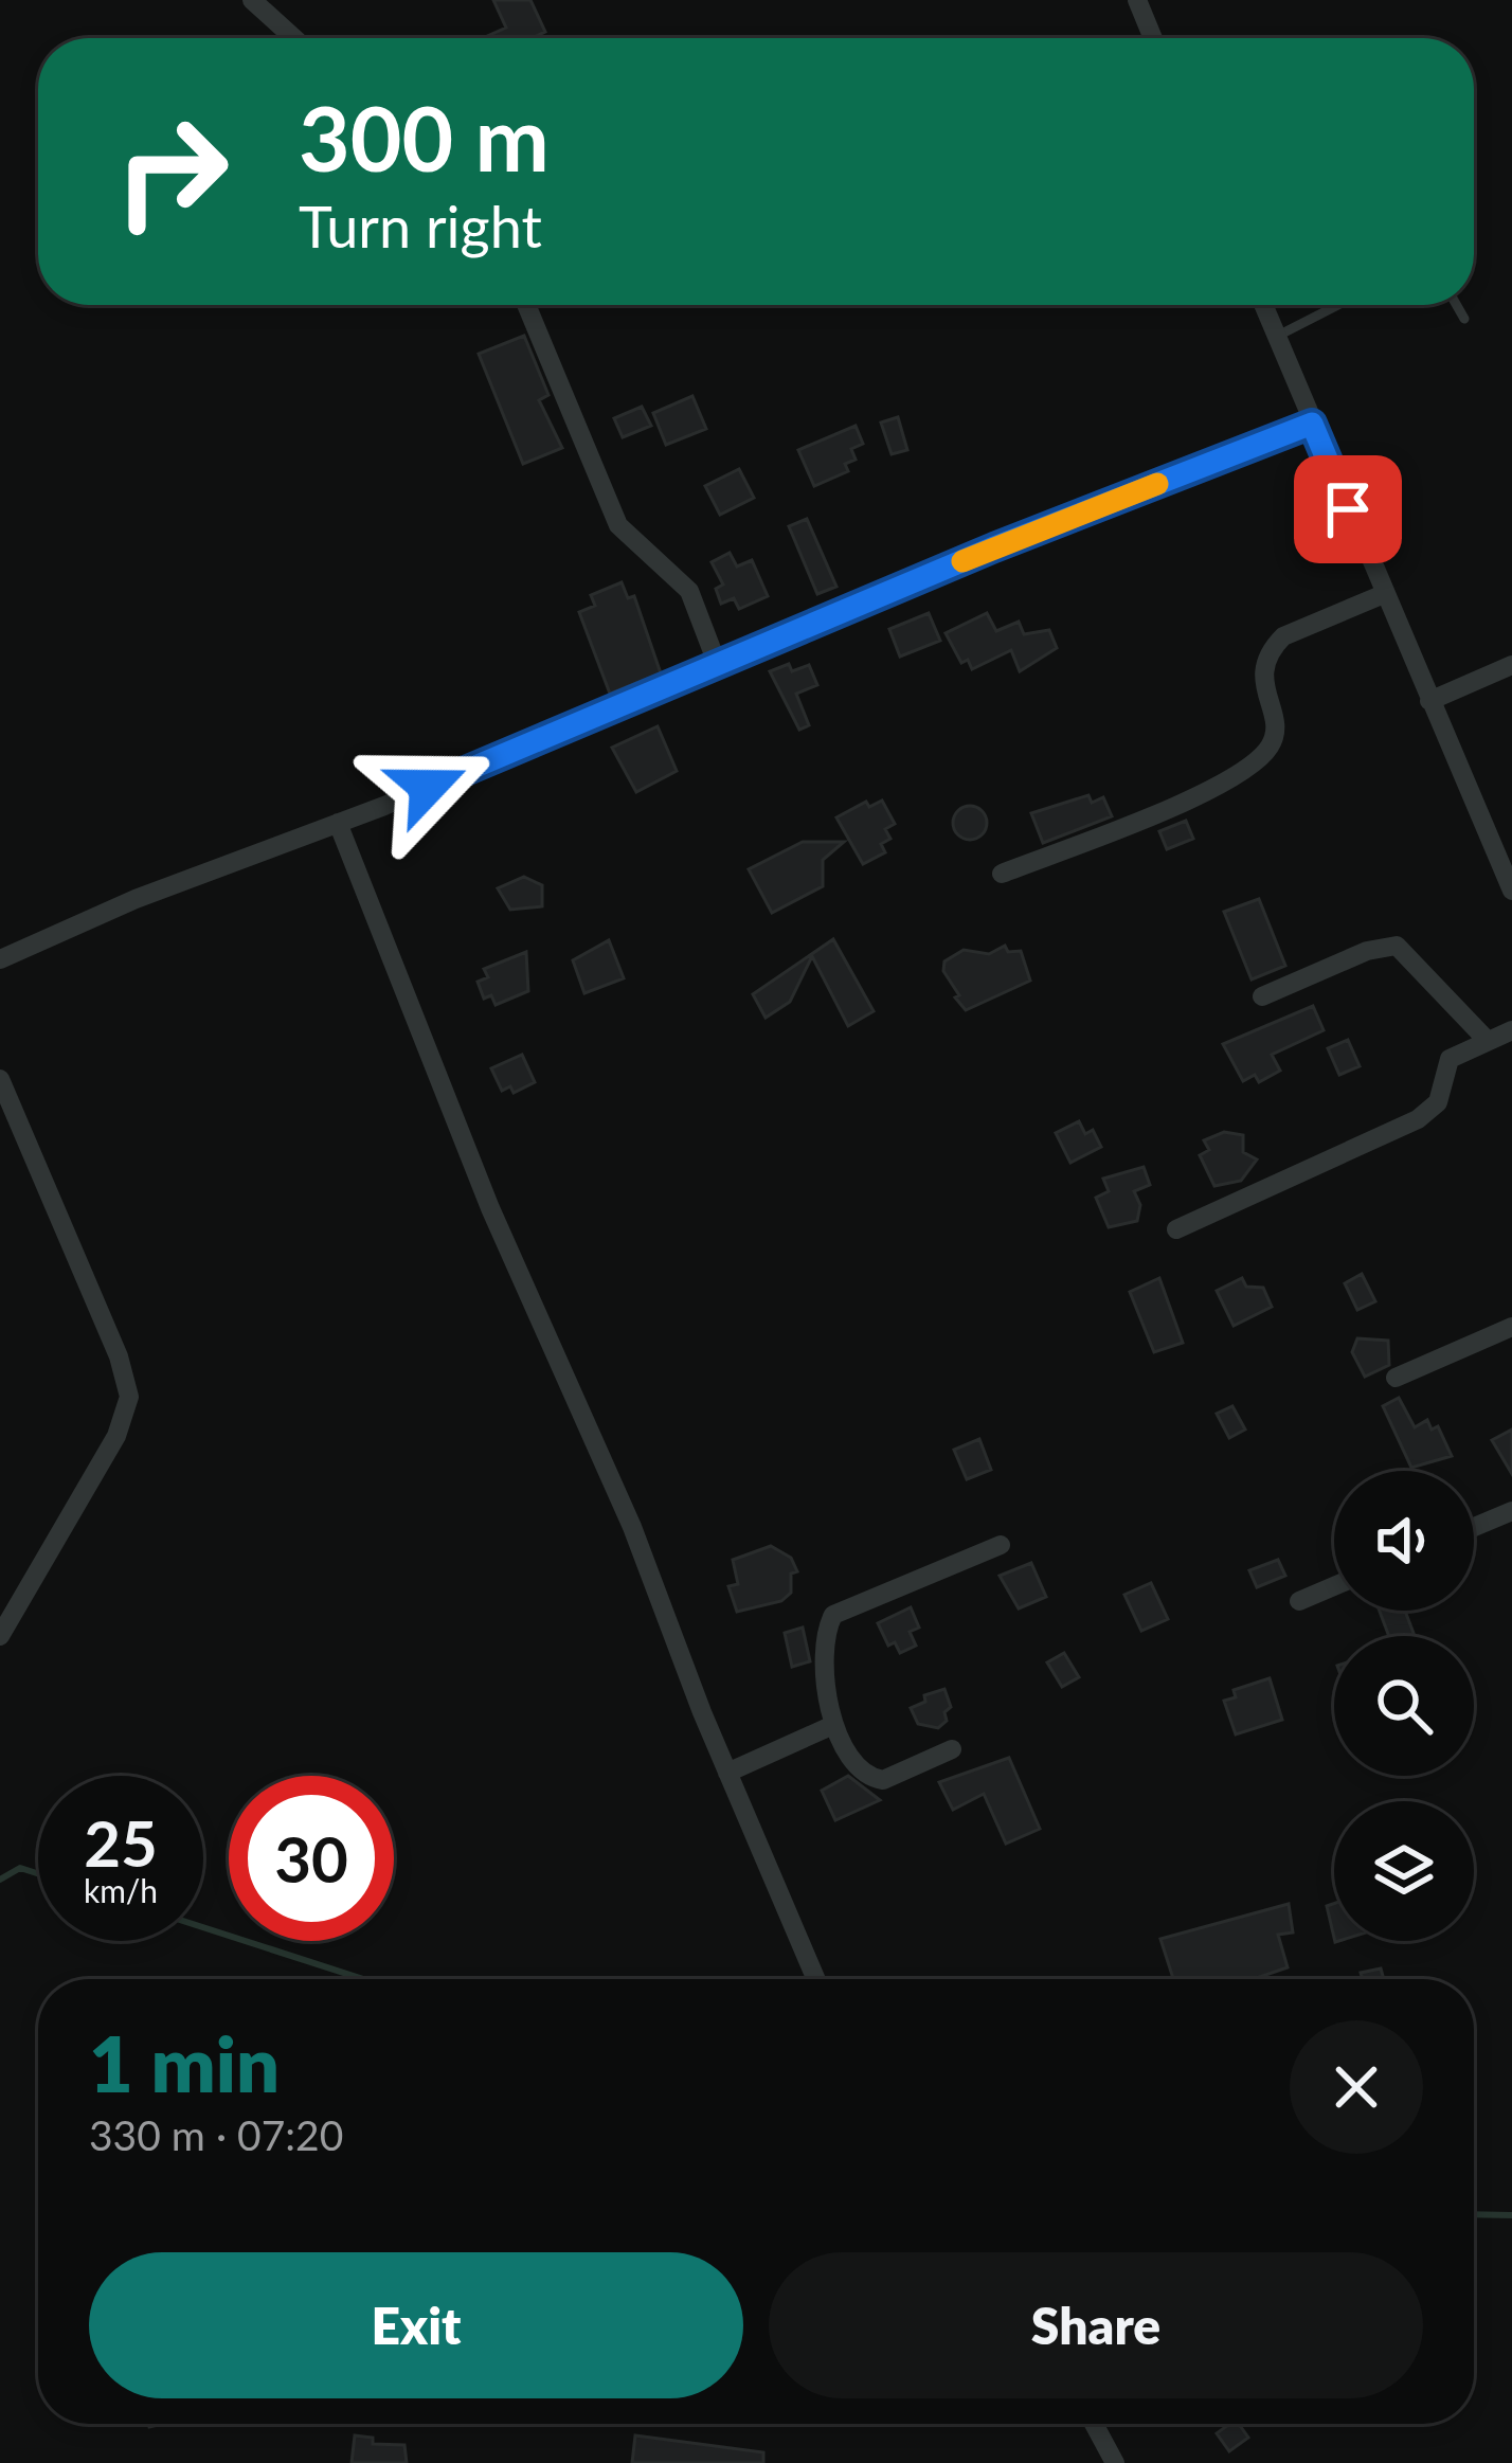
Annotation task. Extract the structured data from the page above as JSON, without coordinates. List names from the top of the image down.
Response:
{
  "page": {
    "turn": ["300 m", "Turn right"],
    "speed": "25 km/h",
    "limit": "30",
    "heading": ["1 min", "330 m · 07:20"],
    "buttons": ["Exit", "Share"]
  }
}
